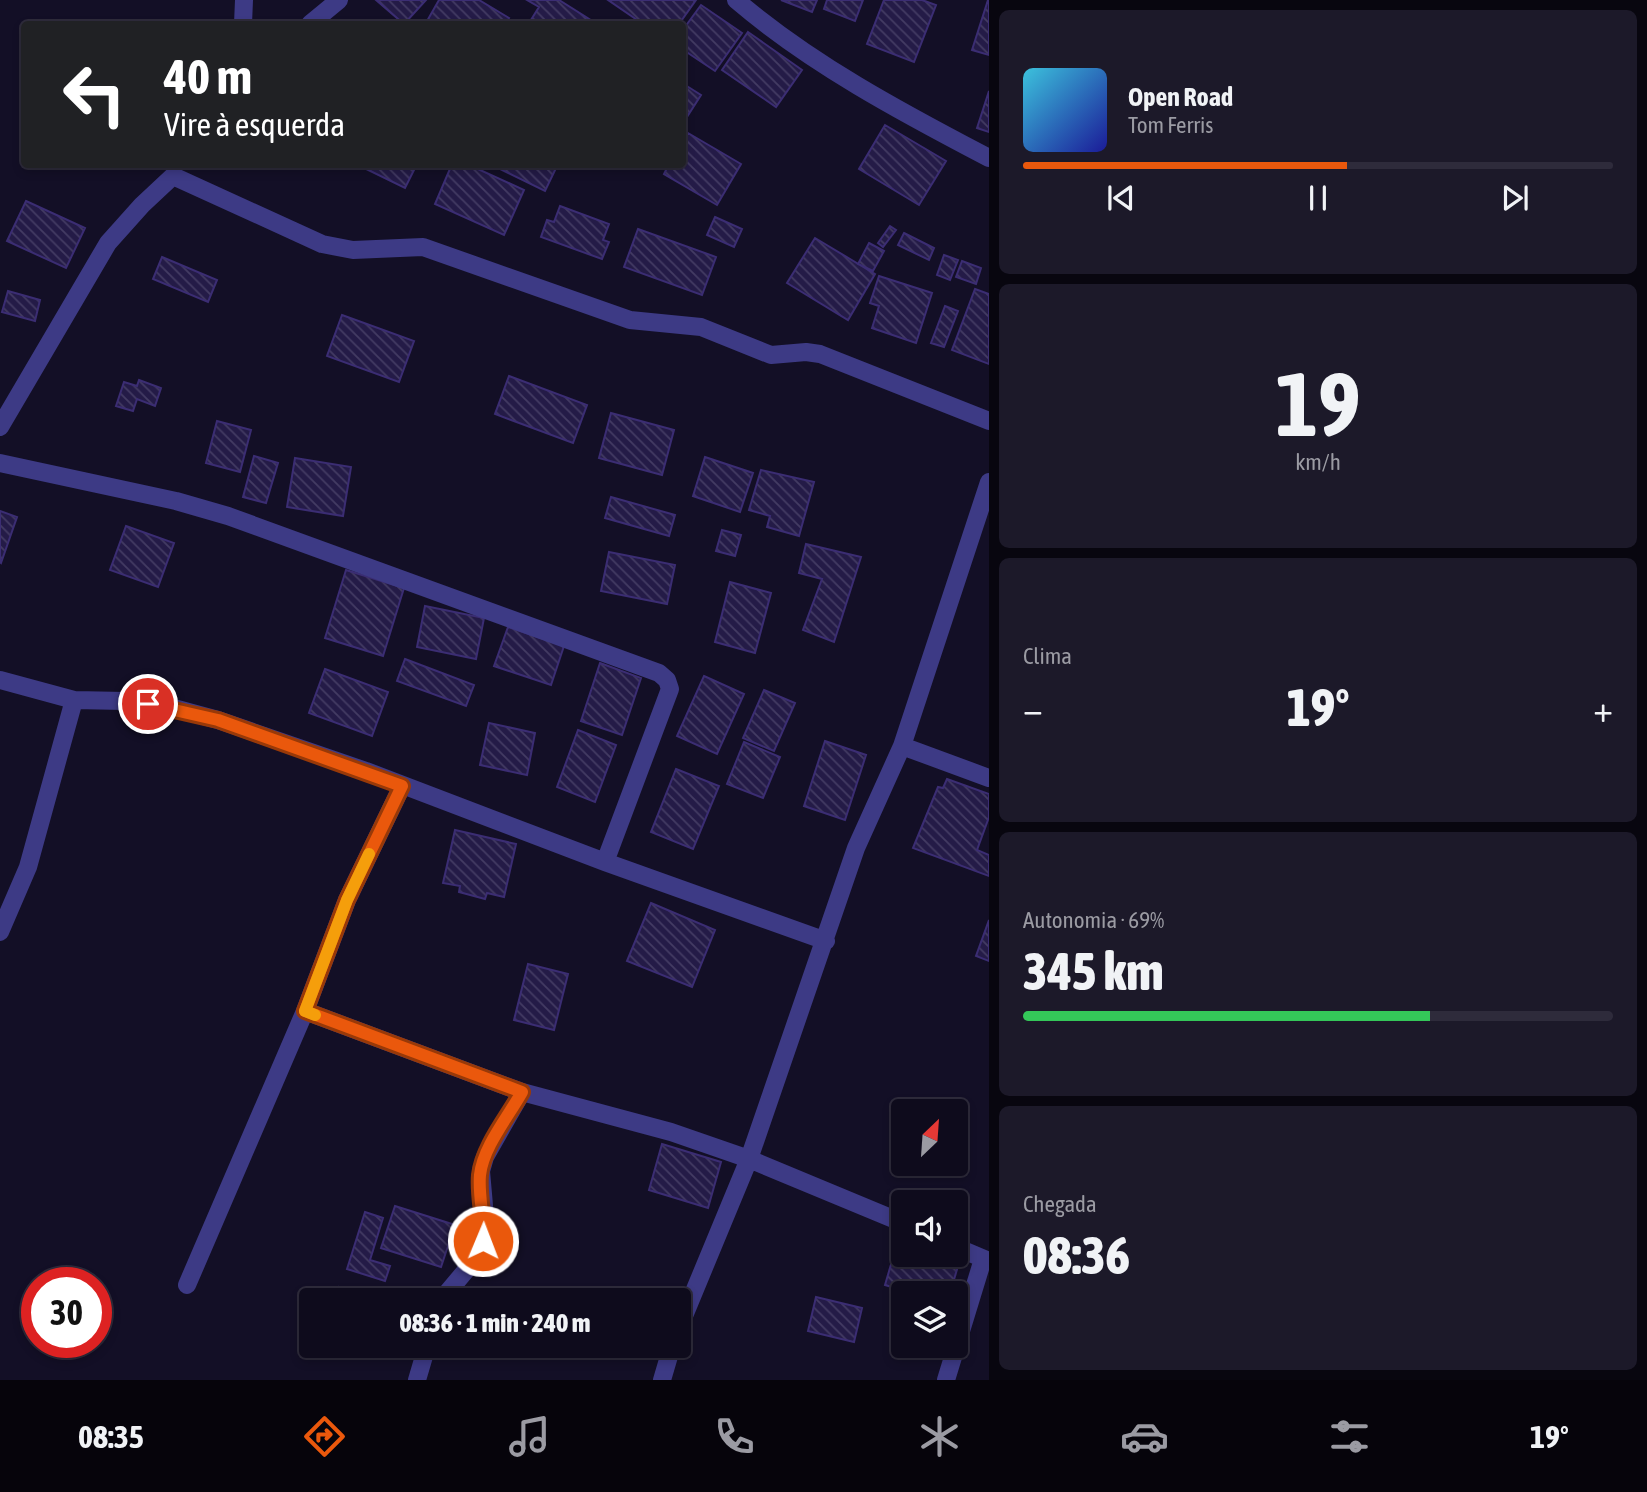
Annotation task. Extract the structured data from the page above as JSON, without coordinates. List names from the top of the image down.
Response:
{
  "north": "top right",
  "page": {
    "turn": ["40 m", "Vire à esquerda"],
    "song": ["Open Road", "Tom Ferris"],
    "tile": [
      ["19", "km/h"],
      "Clima",
      ["Autonomia · 69%", "345 km"],
      ["Chegada", "08:36"]
    ],
    "heat": ["−", "19°", "+"],
    "limit": "30",
    "trip": "08:36 · 1 min · 240 m",
    "tabs": ["08:35", "19°"]
  }
}
